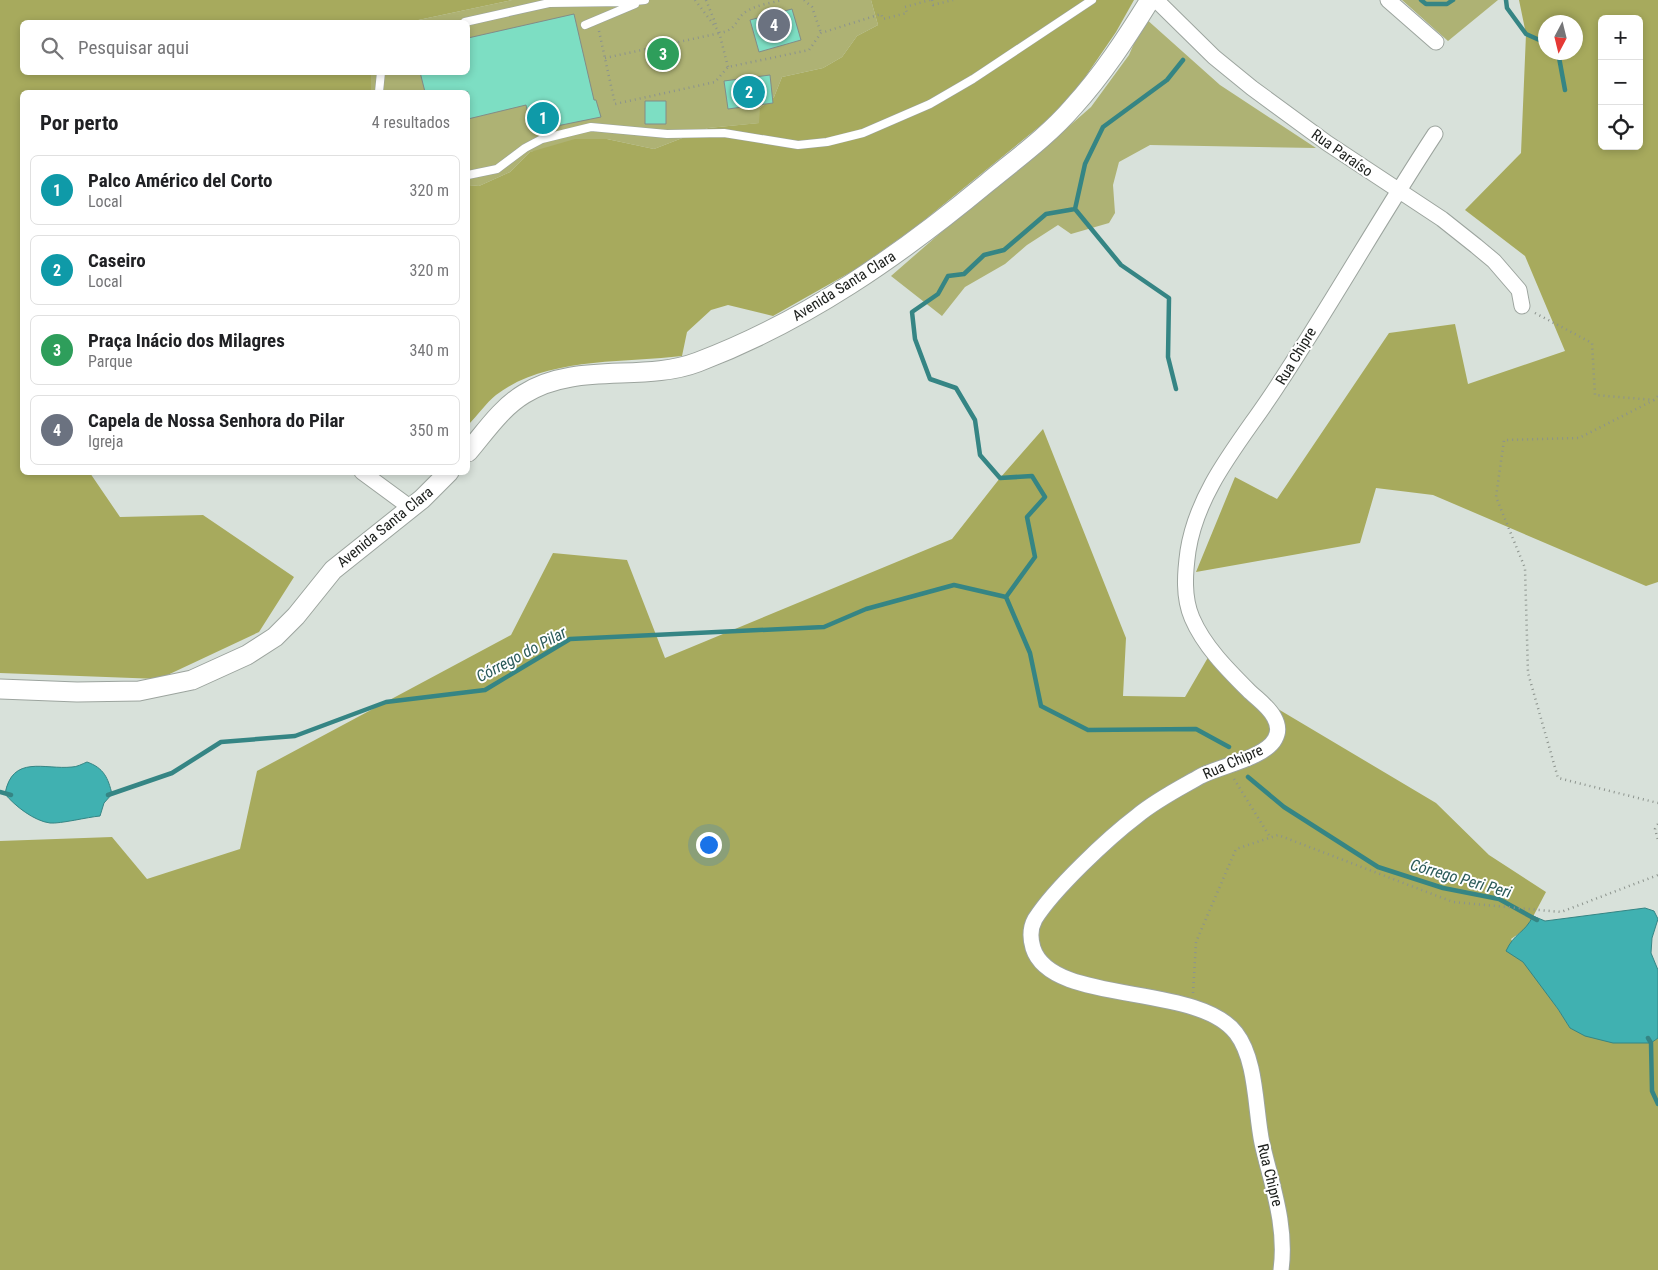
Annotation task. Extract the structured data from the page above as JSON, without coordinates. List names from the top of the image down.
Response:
{
  "streets": {
    "street": ["Rua Paraíso", "Avenida Santa Clara", "Rua Chipre"]
  },
  "crossings": [
    ["Rua Paraíso", "Rua Chipre"]
  ],
  "water": ["Córrego do Pilar", "Córrego Peri Peri"],
  "north": "bottom",
  "page": {
    "pins": [
      "4",
      "3",
      "2",
      "1"
    ],
    "map_buttons": ["+", "−"],
    "search": "Pesquisar aqui",
    "heading": ["Por perto", "4 resultados"],
    "list": [
      {
        "mark": "1",
        "name": "Palco Américo del Corto",
        "note": "Local",
        "value": "320 m"
      },
      {
        "mark": "2",
        "name": "Caseiro",
        "note": "Local",
        "value": "320 m"
      },
      {
        "mark": "3",
        "name": "Praça Inácio dos Milagres",
        "note": "Parque",
        "value": "340 m"
      },
      {
        "mark": "4",
        "name": "Capela de Nossa Senhora do Pilar",
        "note": "Igreja",
        "value": "350 m"
      }
    ]
  }
}
